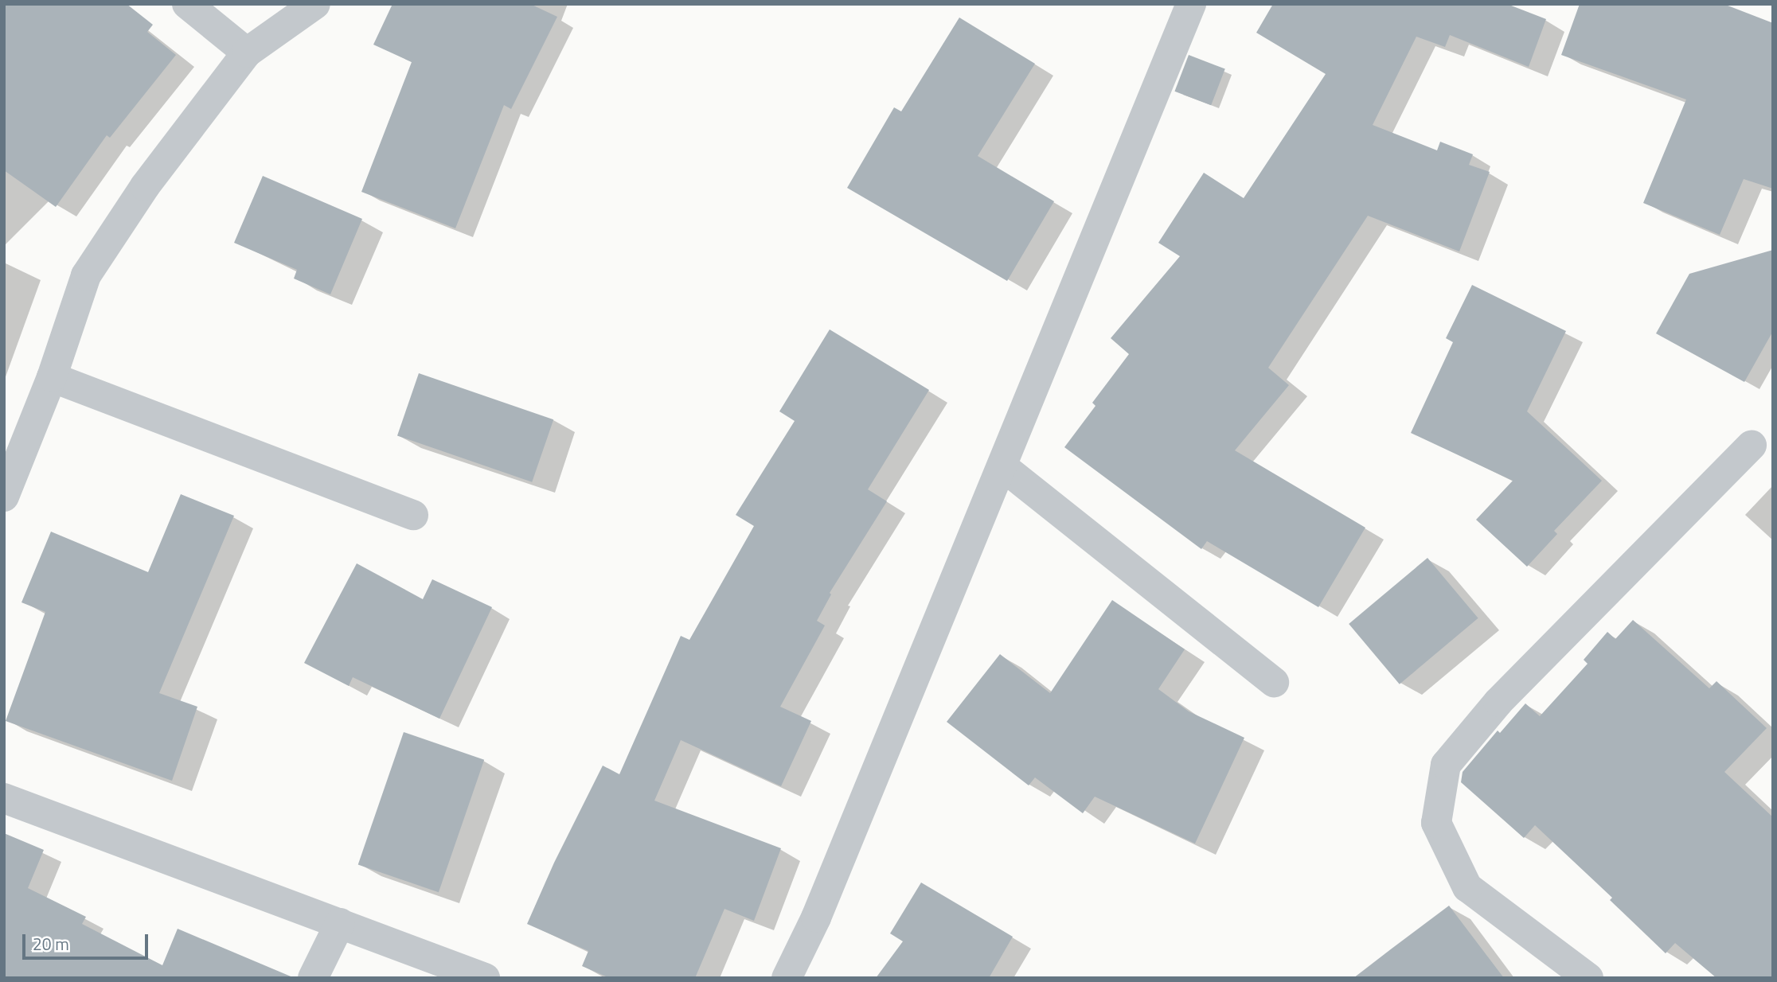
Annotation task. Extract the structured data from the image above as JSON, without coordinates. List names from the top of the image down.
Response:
{
  "scale_bar": "20 m"
}
